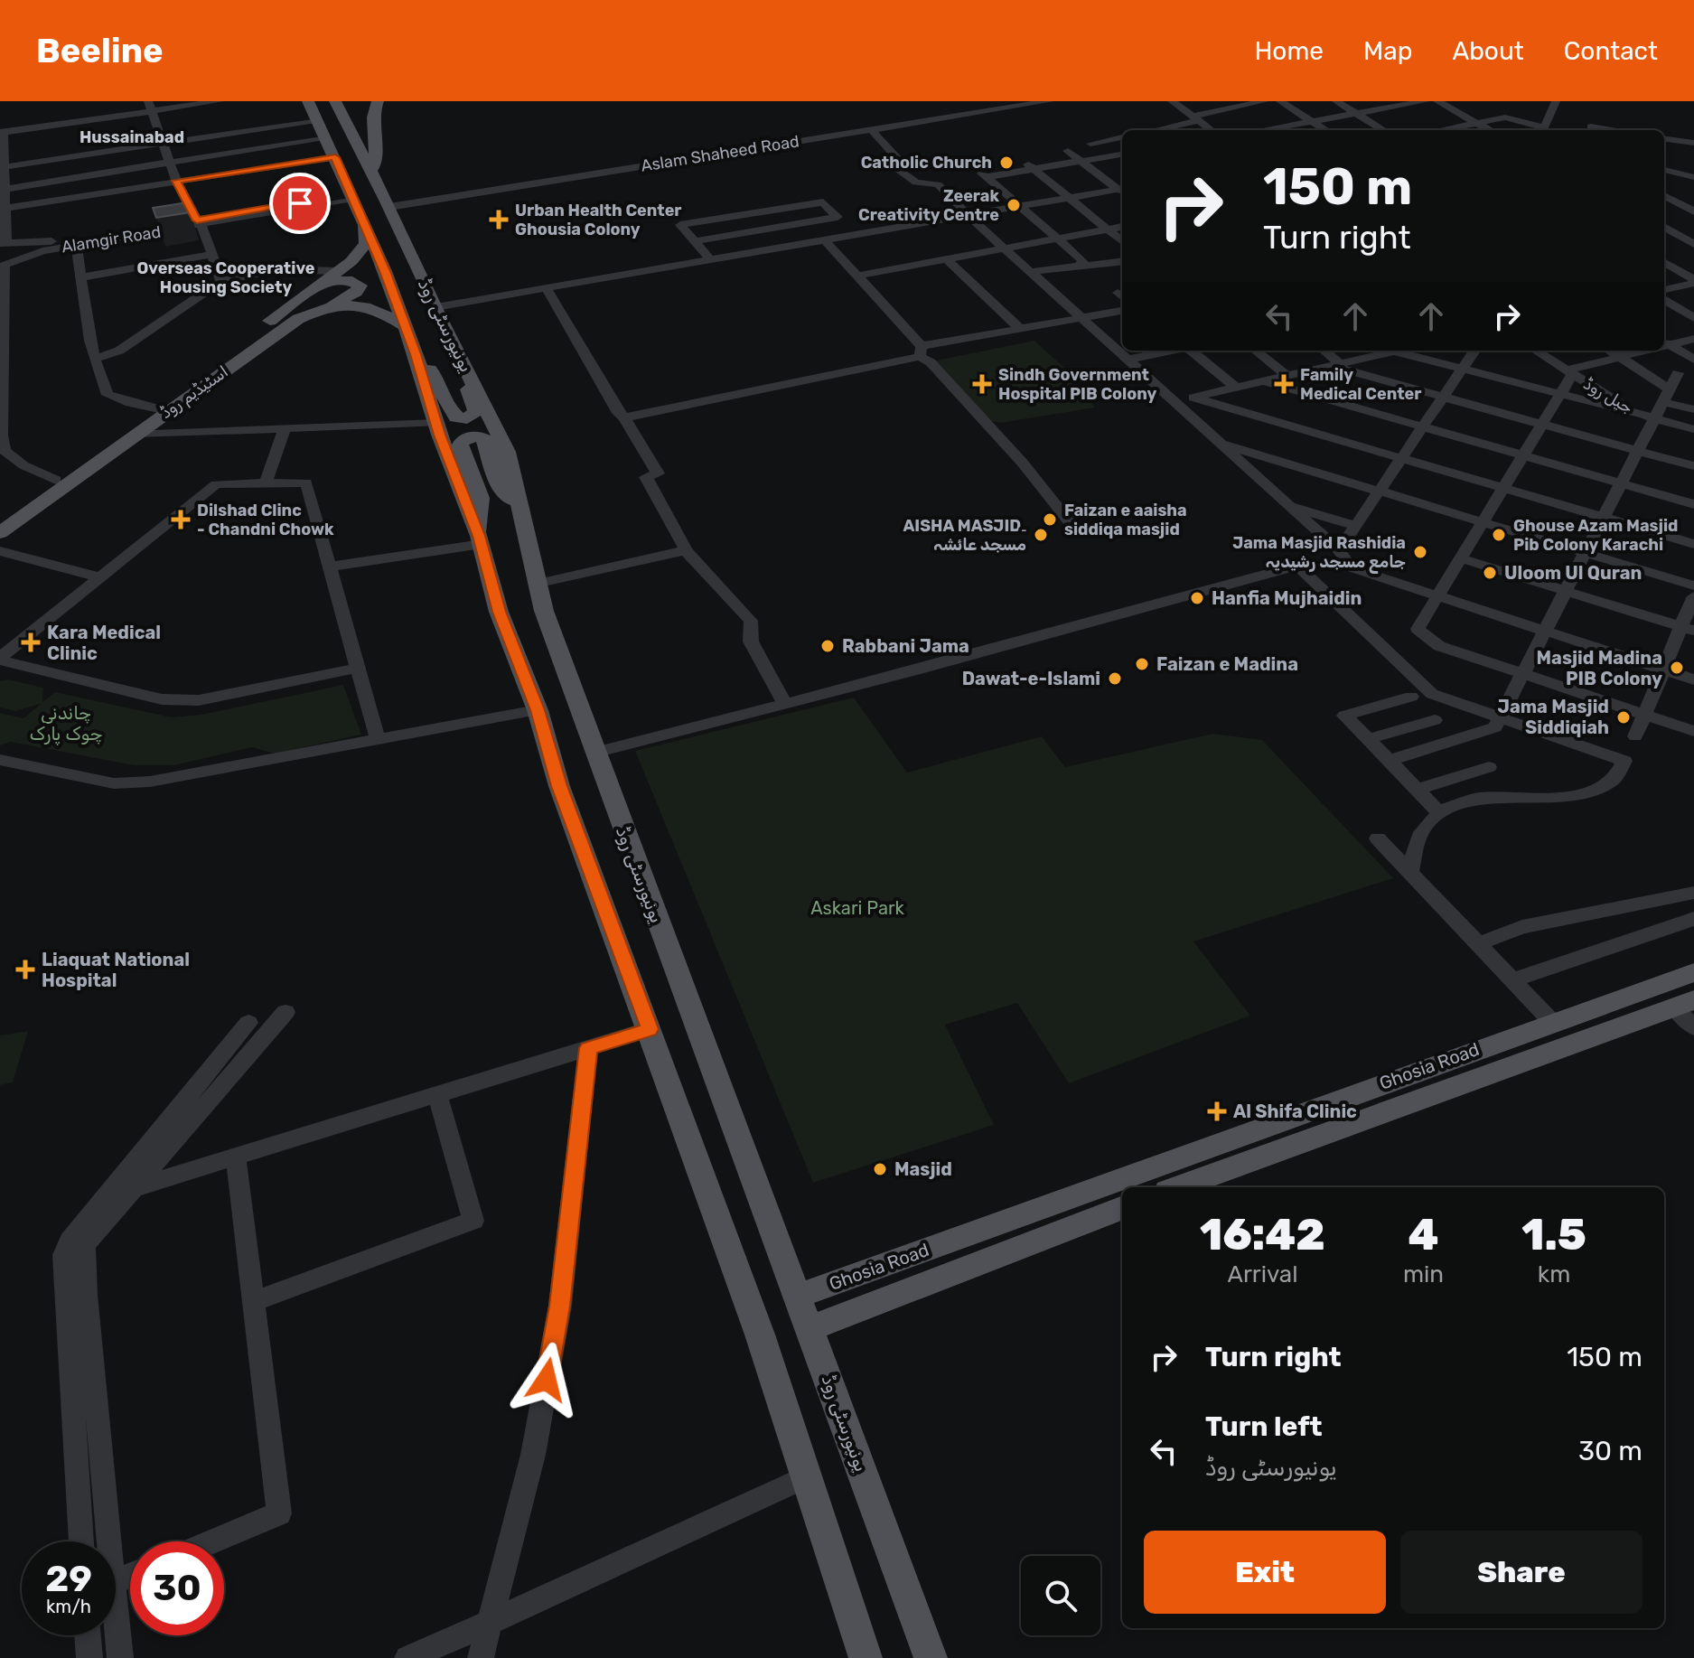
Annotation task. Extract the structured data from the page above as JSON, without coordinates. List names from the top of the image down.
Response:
{
  "streets": {
    "main road": ["یونیورسٹی روڈ", "اسٹیڈیم روڈ", "Ghosia Road"],
    "street": ["Aslam Shaheed Road", "Alamgir Road", "جیل روڈ"]
  },
  "crossings": [
    ["Aslam Shaheed Road", "یونیورسٹی روڈ"],
    ["Alamgir Road", "یونیورسٹی روڈ"],
    ["یونیورسٹی روڈ", "اسٹیڈیم روڈ"],
    ["یونیورسٹی روڈ", "Ghosia Road"]
  ],
  "districts": ["Hussainabad", "Overseas Cooperative Housing Society"],
  "parks": ["چاندنی چوک پارک", "Askari Park"],
  "places": {
    "other": [
      "Catholic Church",
      "Zeerak Creativity Centre",
      "Faizan e aaisha siddiqa masjid",
      "AISHA MASJID۔ مسجد عائشہ",
      "Ghouse Azam Masjid Pib Colony Karachi",
      "Jama Masjid Rashidia جامع مسجد رشیدیہ",
      "Uloom Ul Quran",
      "Hanfia Mujhaidin",
      "Rabbani Jama",
      "Faizan e Madina",
      "Masjid Madina PIB Colony",
      "Dawat-e-Islami",
      "Jama Masjid Siddiqiah",
      "Masjid"
    ],
    "health": [
      "Urban Health Center Ghousia Colony",
      "Sindh Government Hospital PIB Colony",
      "Family Medical Center",
      "Dilshad Clinc - Chandni Chowk",
      "Kara Medical Clinic",
      "Liaquat National Hospital",
      "Al Shifa Clinic"
    ]
  },
  "page": {
    "header": "Beeline",
    "nav": [
      "Home",
      "Map",
      "About",
      "Contact"
    ],
    "turn": ["150 m", "Turn right"],
    "eta": [
      "16:42",
      "Arrival",
      "4",
      "min",
      "1.5",
      "km"
    ],
    "list": [
      {
        "name": "Turn right",
        "value": "150 m"
      },
      {
        "name": "Turn left",
        "note": "یونیورسٹی روڈ",
        "value": "30 m"
      }
    ],
    "buttons": ["Exit", "Share"],
    "speed": "29 km/h",
    "limit": "30"
  }
}
